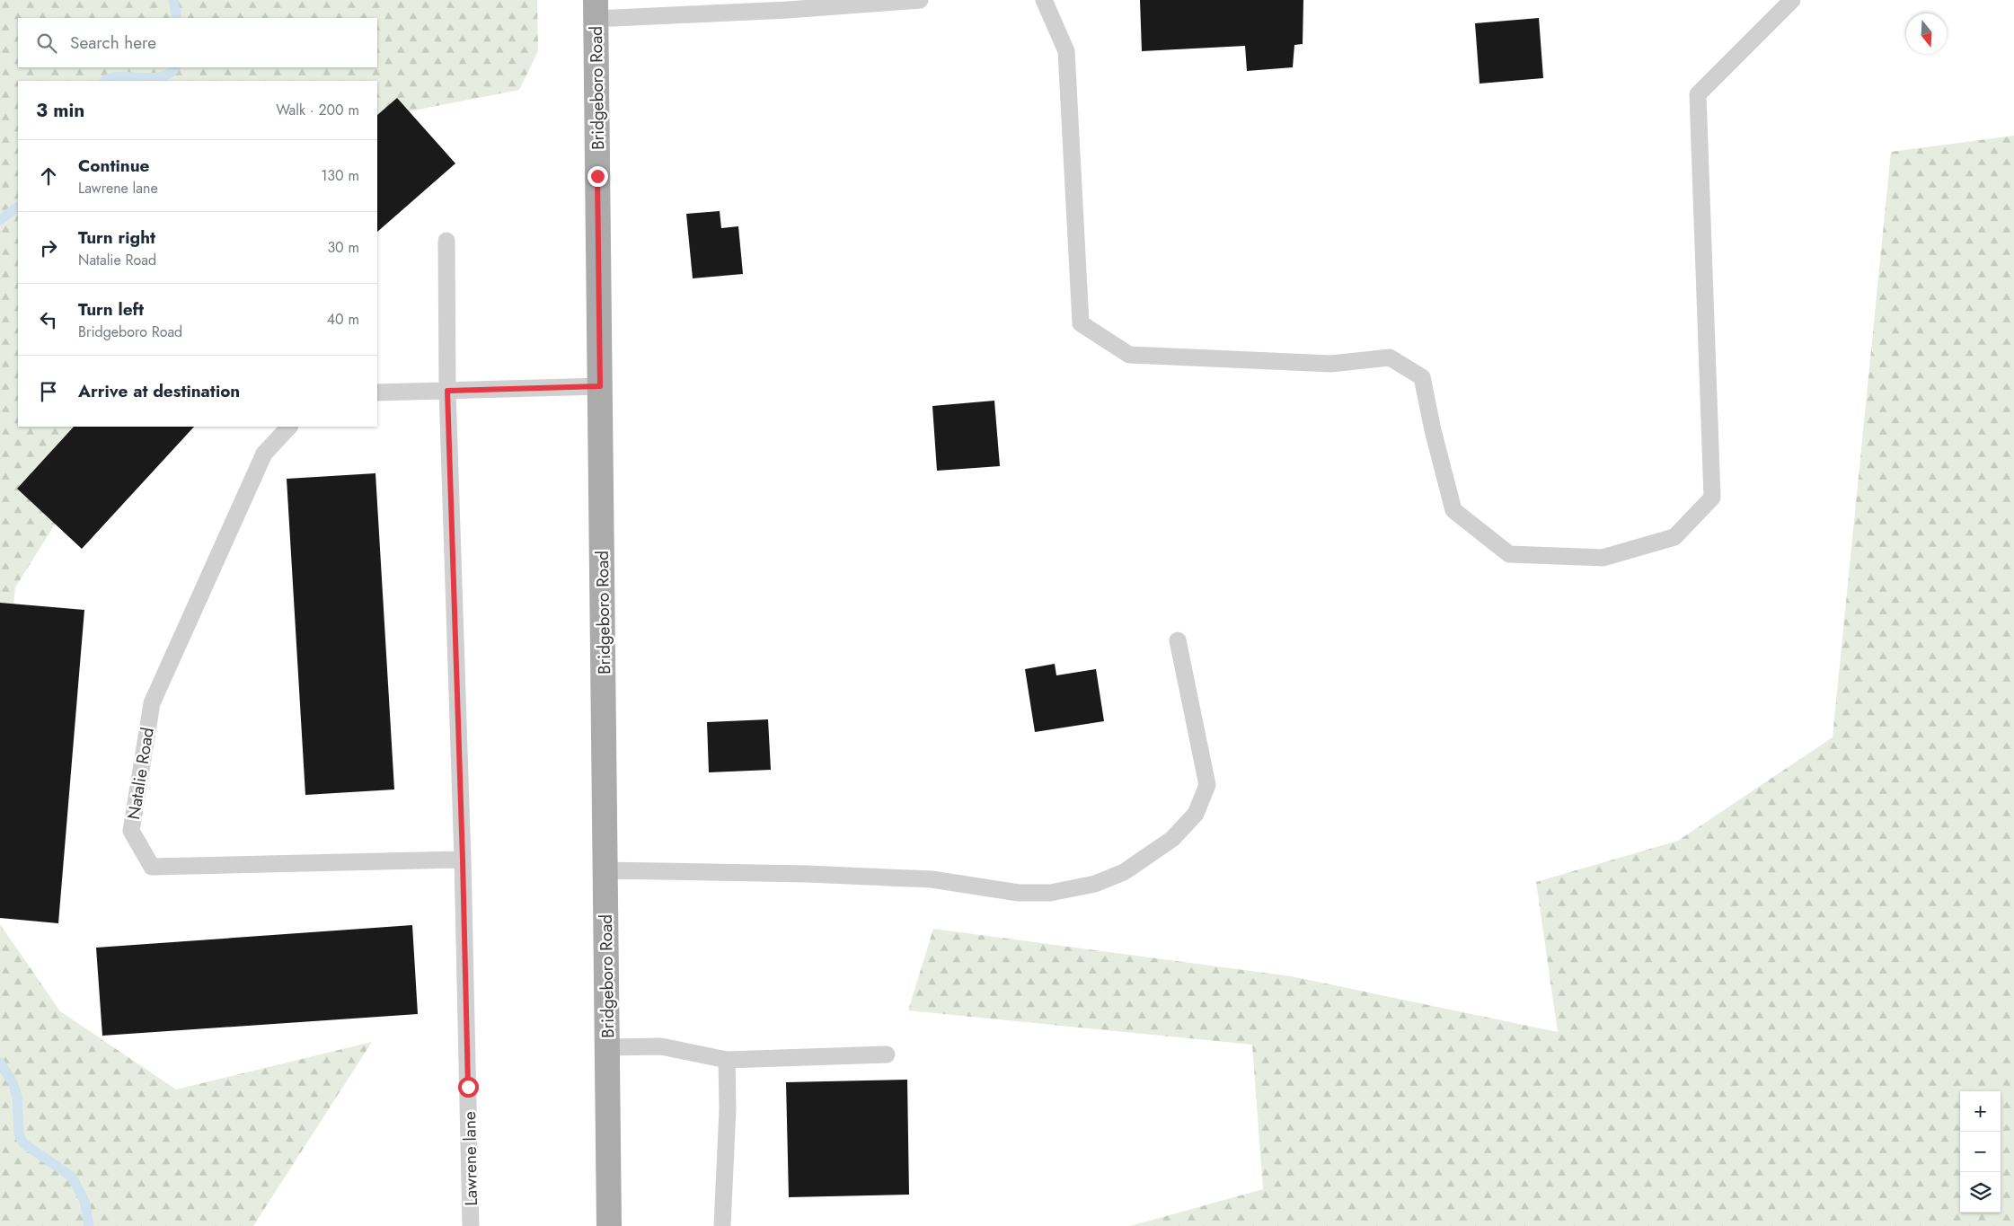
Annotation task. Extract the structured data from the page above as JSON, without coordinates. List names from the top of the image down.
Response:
{
  "streets": {
    "main road": ["Bridgeboro Road"],
    "lane": ["Natalie Road", "Lawrene lane"]
  },
  "crossings": [
    ["Natalie Road", "Lawrene lane"]
  ],
  "north": "bottom",
  "page": {
    "search": "Search here",
    "heading": ["3 min", "Walk · 200 m"],
    "list": [
      ["Continue", "Lawrene lane", "130 m"],
      ["Turn right", "Natalie Road", "30 m"],
      ["Turn left", "Bridgeboro Road", "40 m"],
      "Arrive at destination"
    ],
    "map_buttons": ["+", "−"]
  }
}
